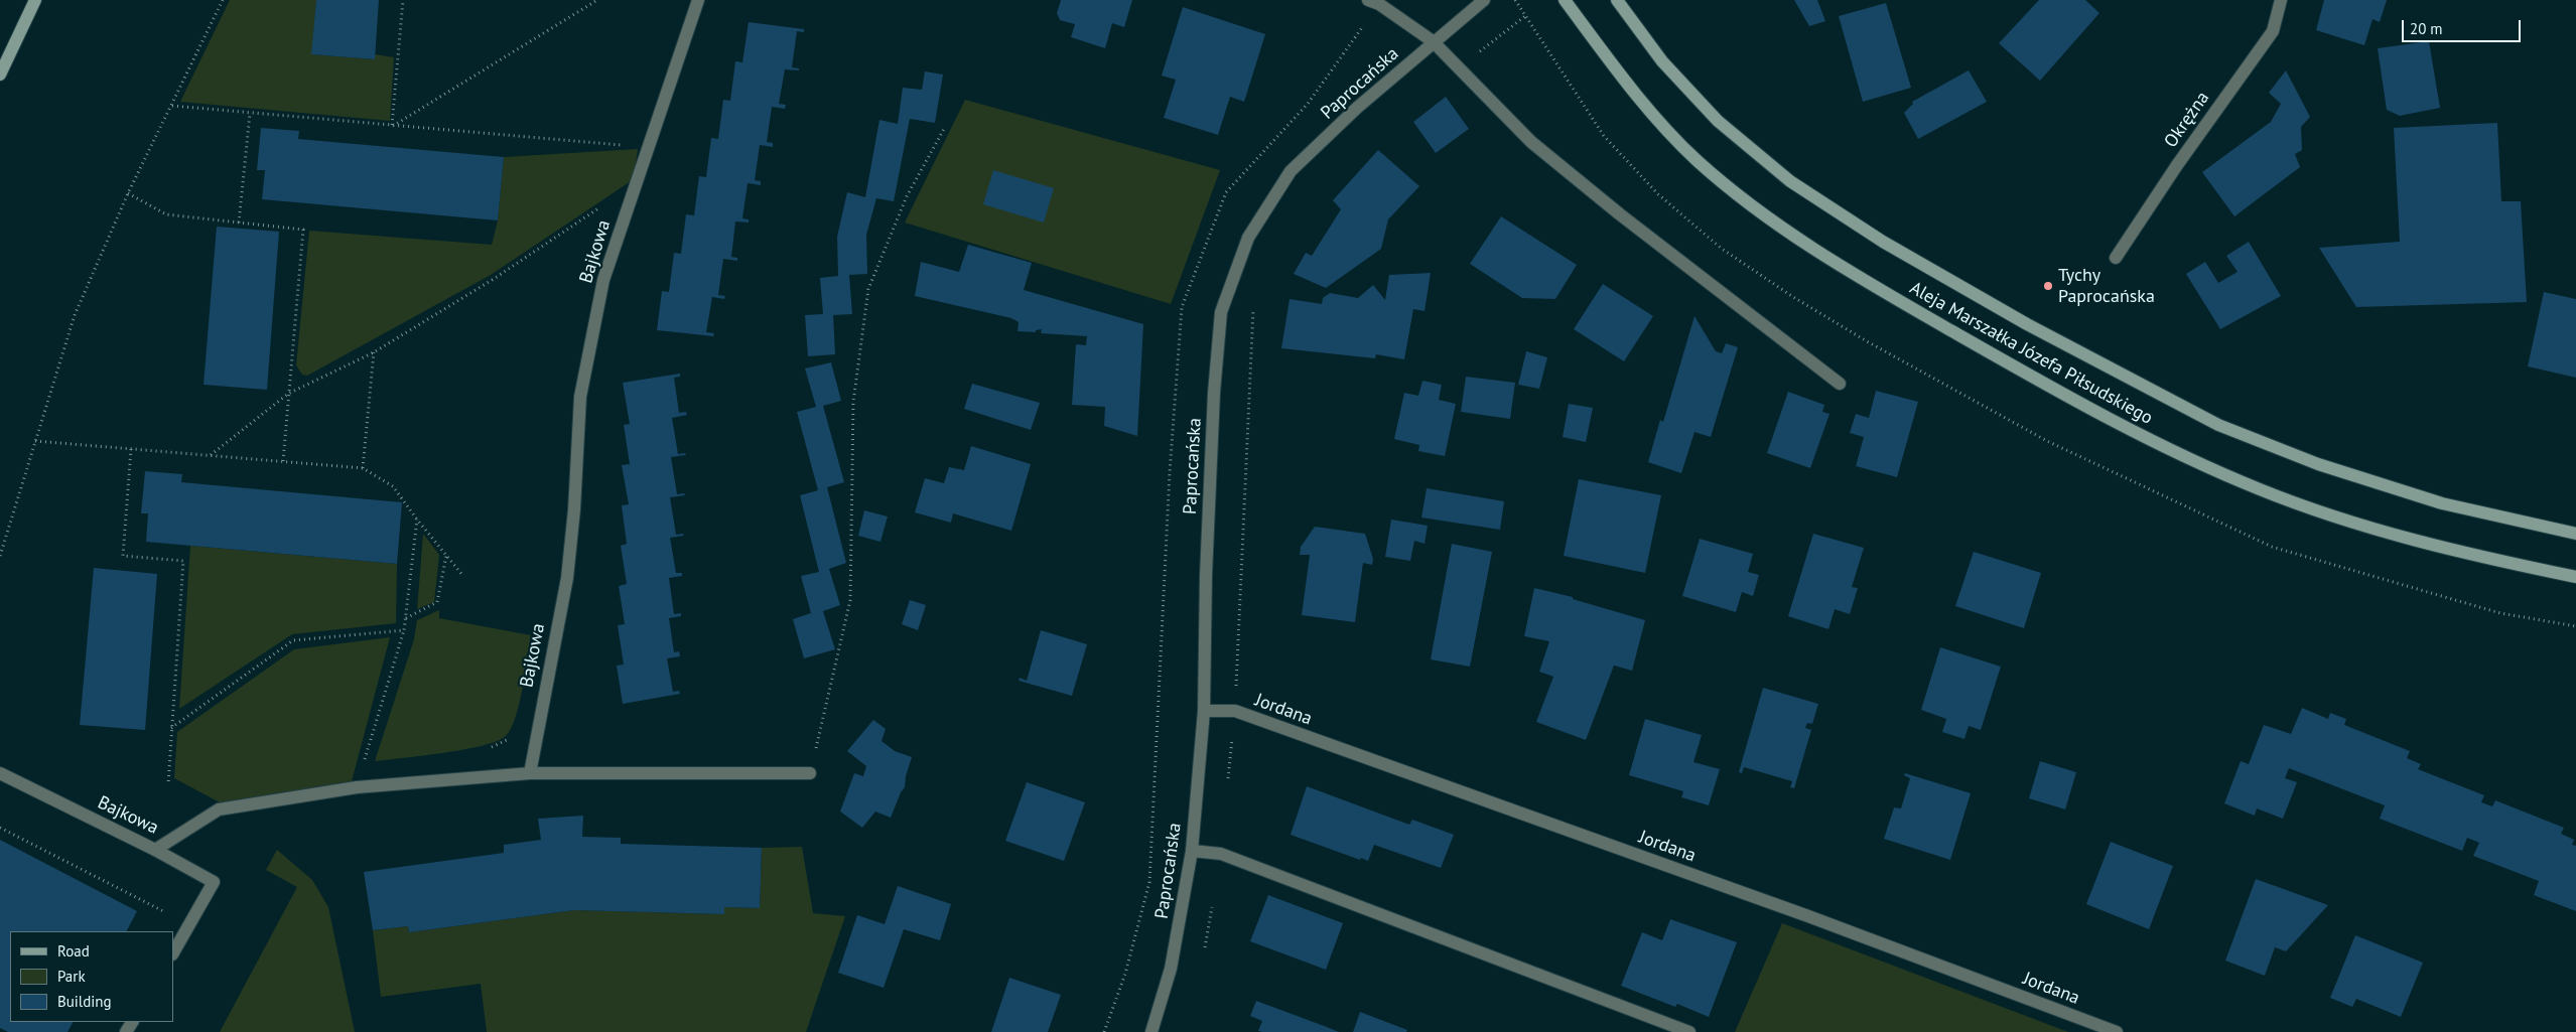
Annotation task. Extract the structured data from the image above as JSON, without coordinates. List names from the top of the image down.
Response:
{
  "streets": {
    "main road": ["Aleja Marszałka Józefa Piłsudskiego"],
    "street": [
      "Paprocańska",
      "Okrężna",
      "Bajkowa",
      "Jordana"
    ]
  },
  "crossings": [
    ["Paprocańska", "Jordana"]
  ],
  "places": ["Tychy Paprocańska"],
  "legend": ["Road", "Park", "Building"],
  "scale_bar": "20 m"
}
